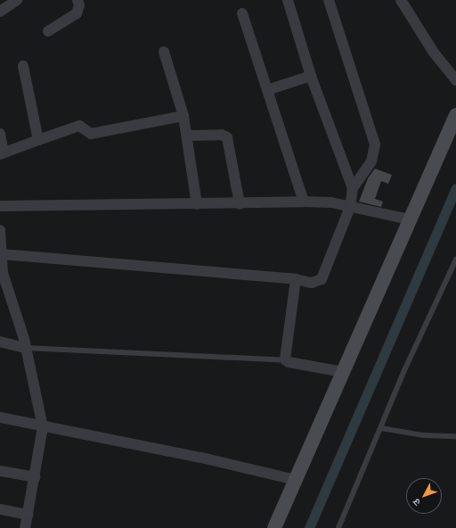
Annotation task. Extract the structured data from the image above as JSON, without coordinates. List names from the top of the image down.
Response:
{
  "north": "bottom left"
}
